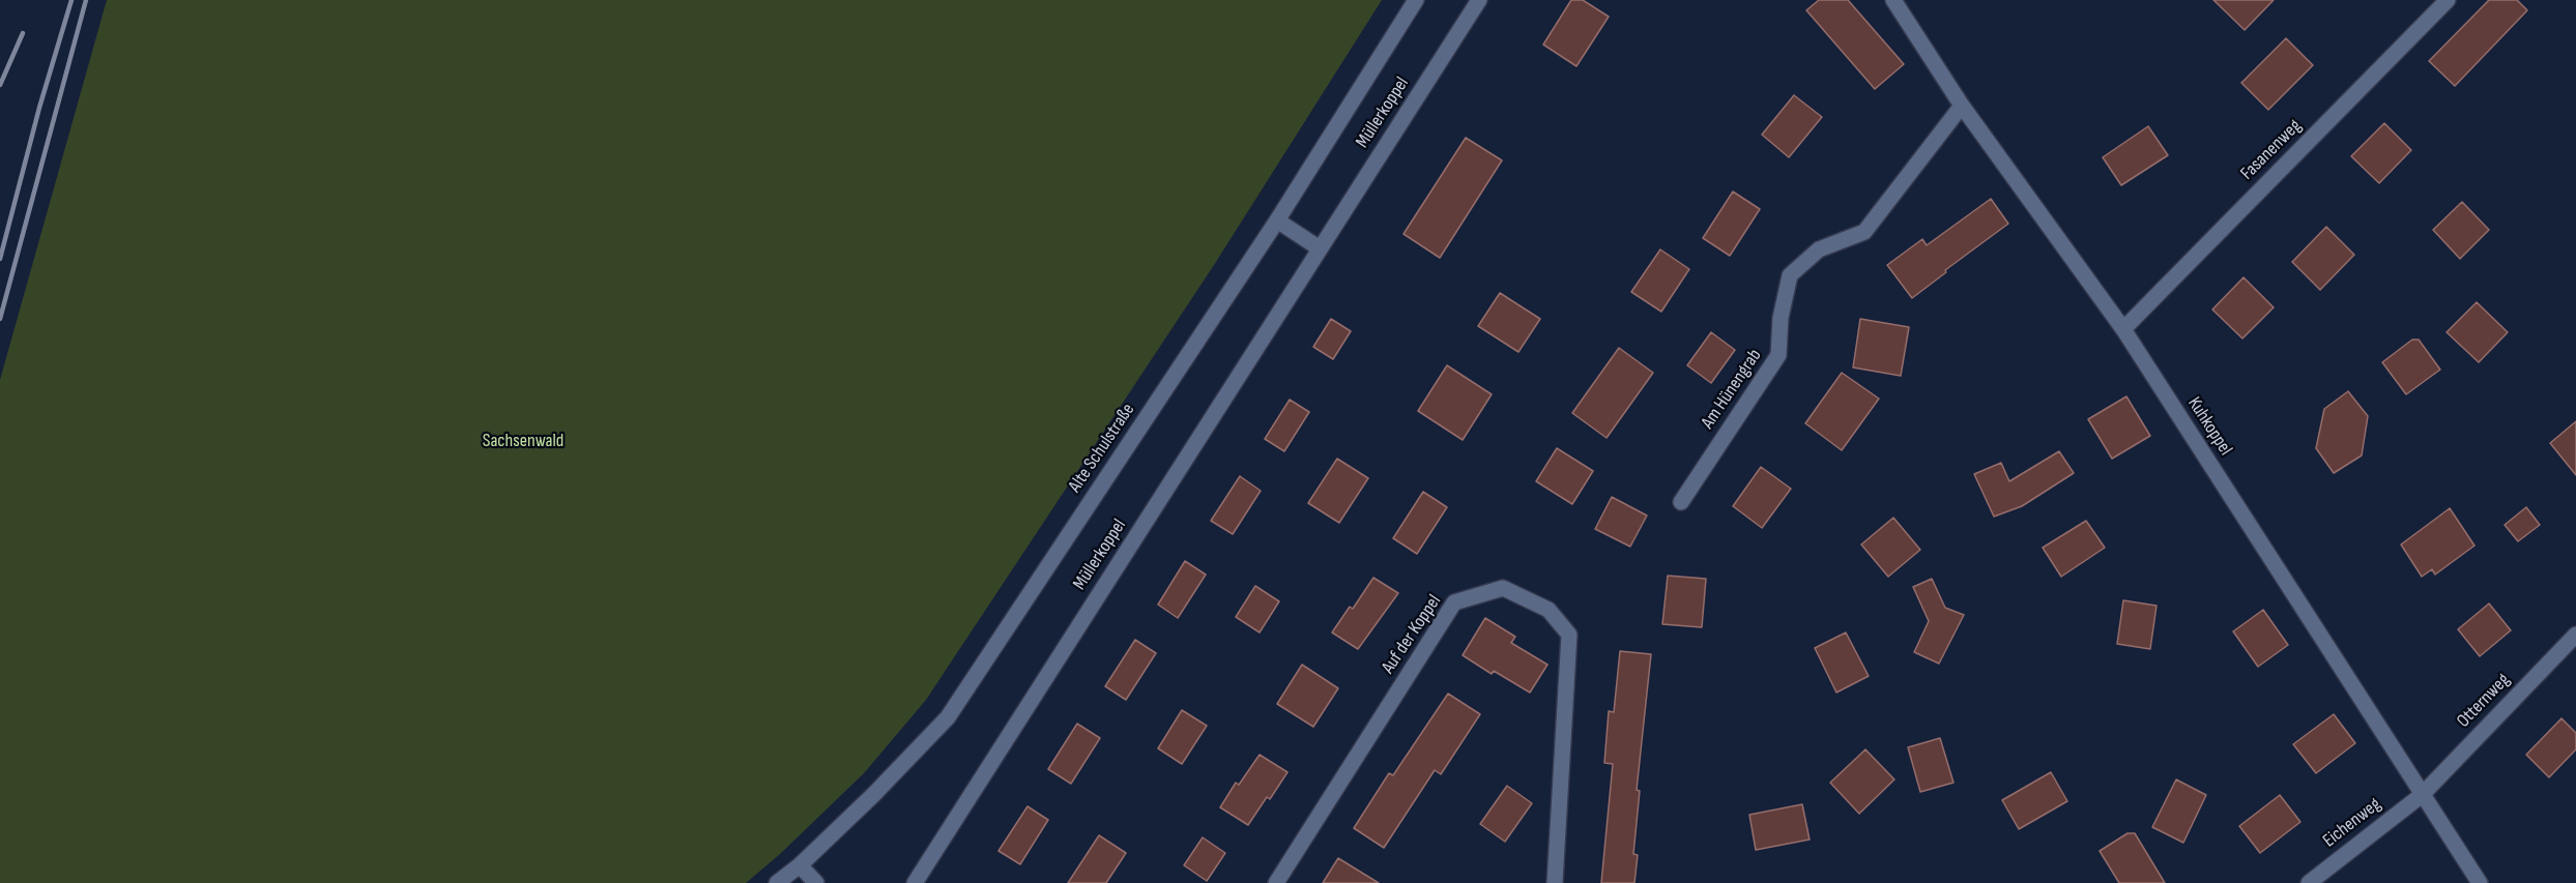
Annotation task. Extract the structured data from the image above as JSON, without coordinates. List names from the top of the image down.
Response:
{
  "streets": {
    "street": [
      "Müllerkoppel",
      "Fasanenweg",
      "Am Hünengrab",
      "Kuhkoppel",
      "Alte Schulstraße",
      "Auf der Koppel",
      "Otternweg",
      "Eichenweg"
    ]
  },
  "crossings": [
    ["Fasanenweg", "Kuhkoppel"],
    ["Am Hünengrab", "Kuhkoppel"],
    ["Kuhkoppel", "Otternweg"],
    ["Kuhkoppel", "Eichenweg"],
    ["Otternweg", "Eichenweg"]
  ],
  "parks": ["Sachsenwald"]
}
